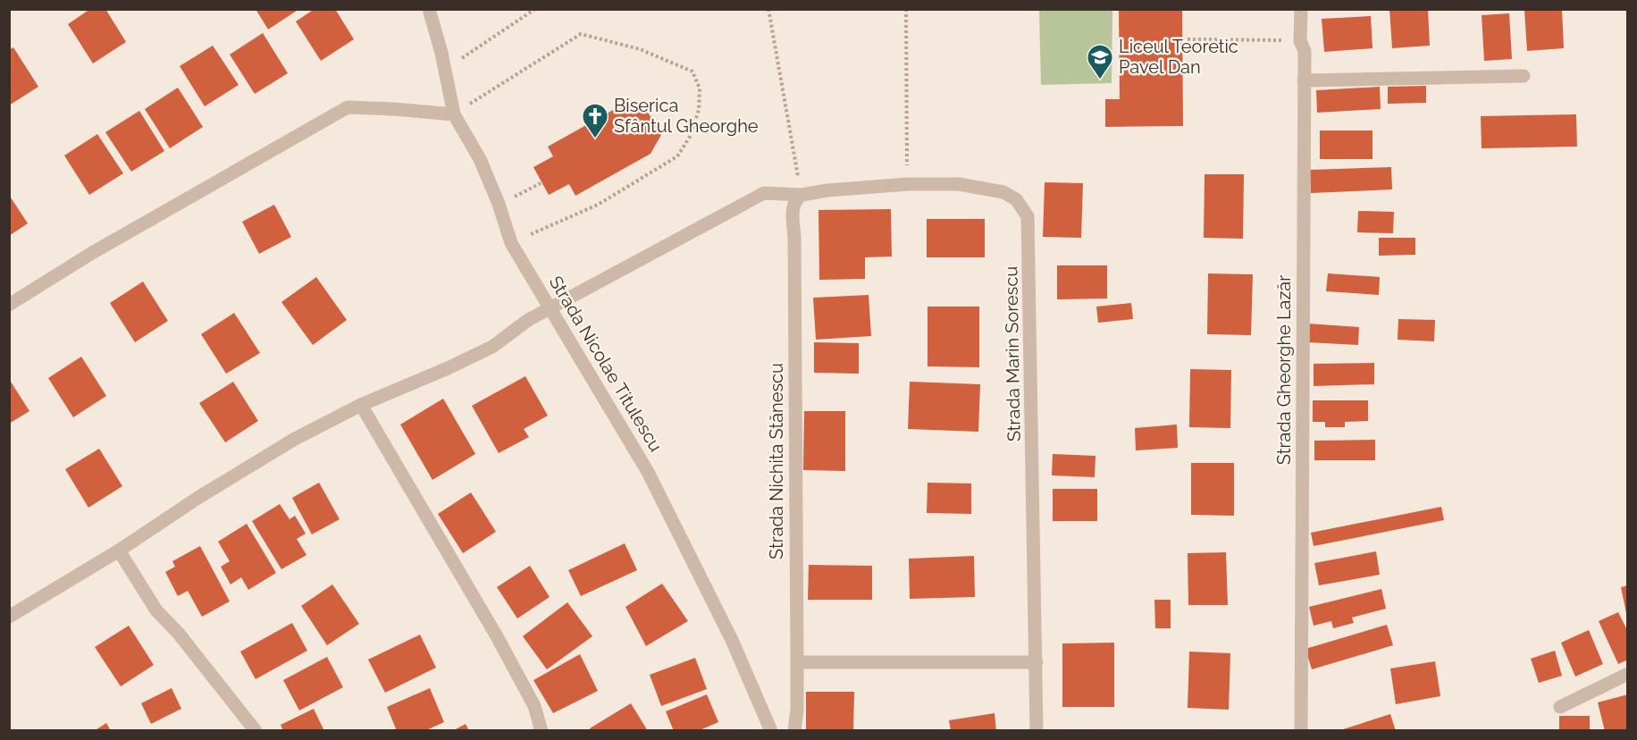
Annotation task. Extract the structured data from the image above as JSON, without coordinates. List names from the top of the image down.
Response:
{
  "streets": {
    "street": [
      "Strada Marin Sorescu",
      "Strada Nicolae Titulescu",
      "Strada Gheorghe Lazăr",
      "Strada Nichita Stănescu"
    ]
  },
  "crossings": [
    ["Strada Marin Sorescu", "Strada Nicolae Titulescu"],
    ["Strada Marin Sorescu", "Strada Nichita Stănescu"]
  ],
  "places": {
    "school or university": ["Liceul Teoretic Pavel Dan"],
    "church": ["Biserica Sfântul Gheorghe"]
  }
}
